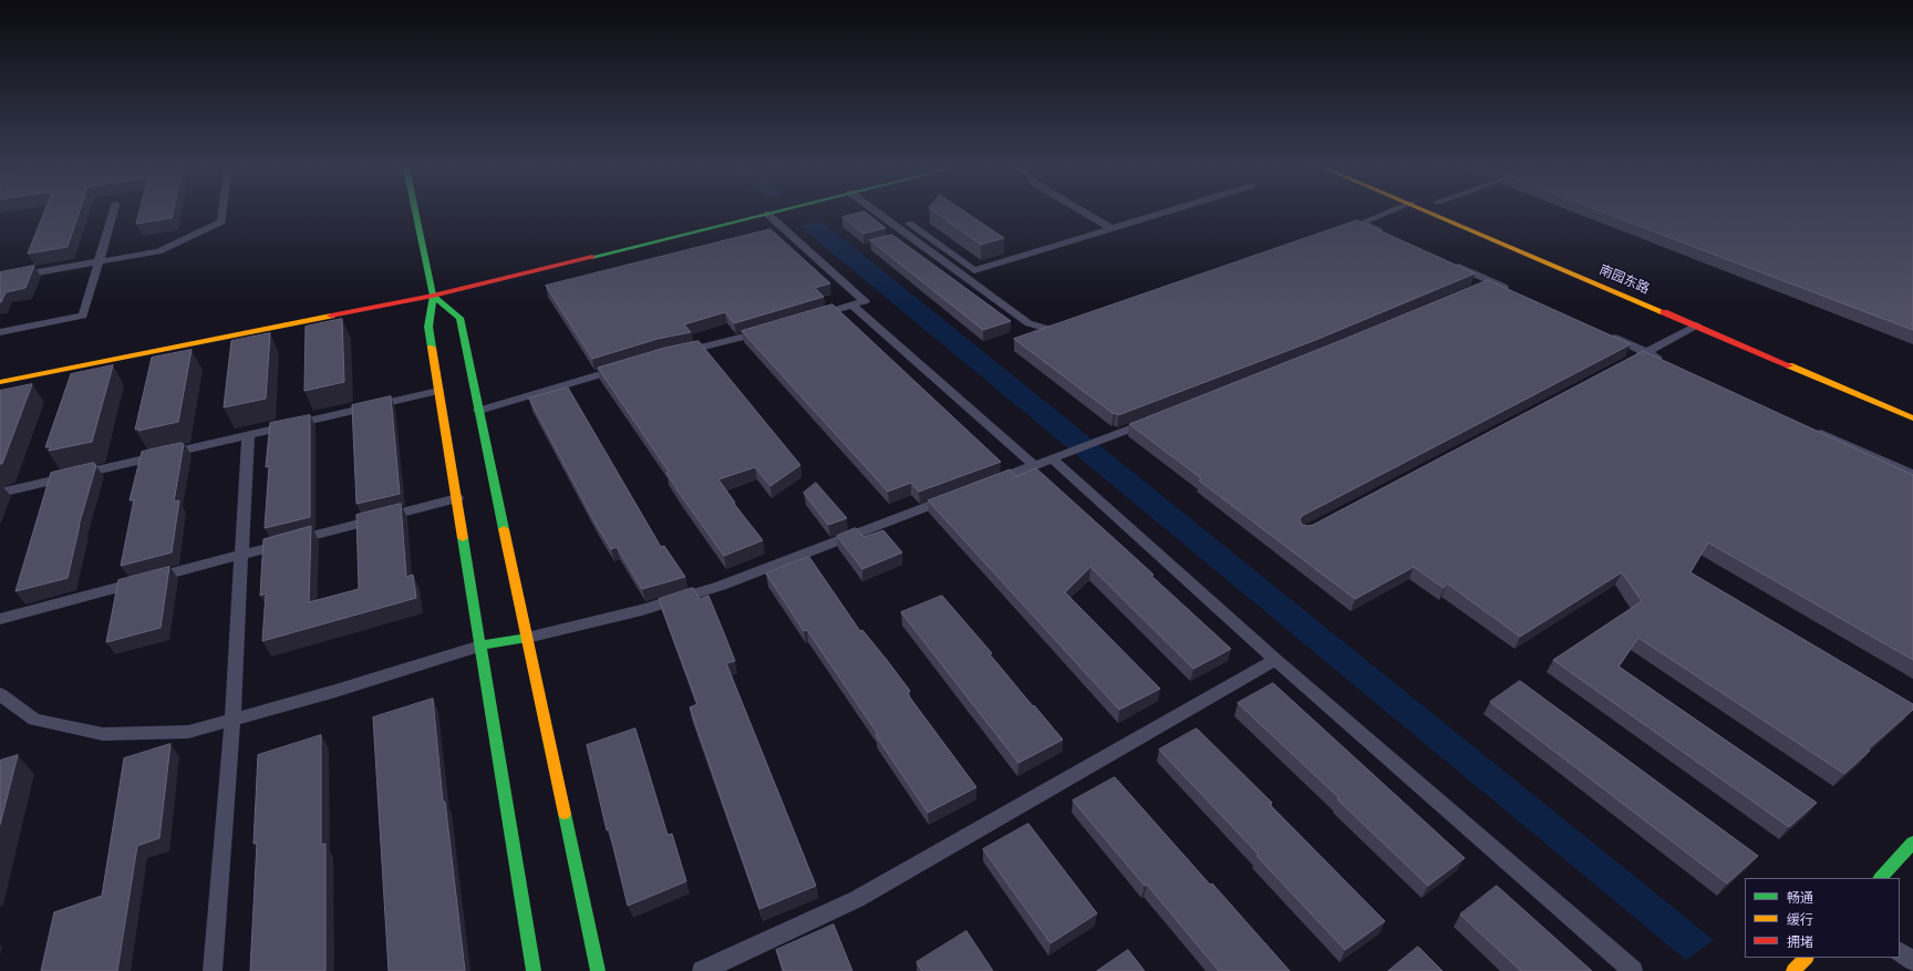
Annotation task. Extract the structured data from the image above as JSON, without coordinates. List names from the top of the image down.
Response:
{
  "streets": {
    "street": ["南园东路"]
  },
  "legend": ["畅通", "缓行", "拥堵"]
}
